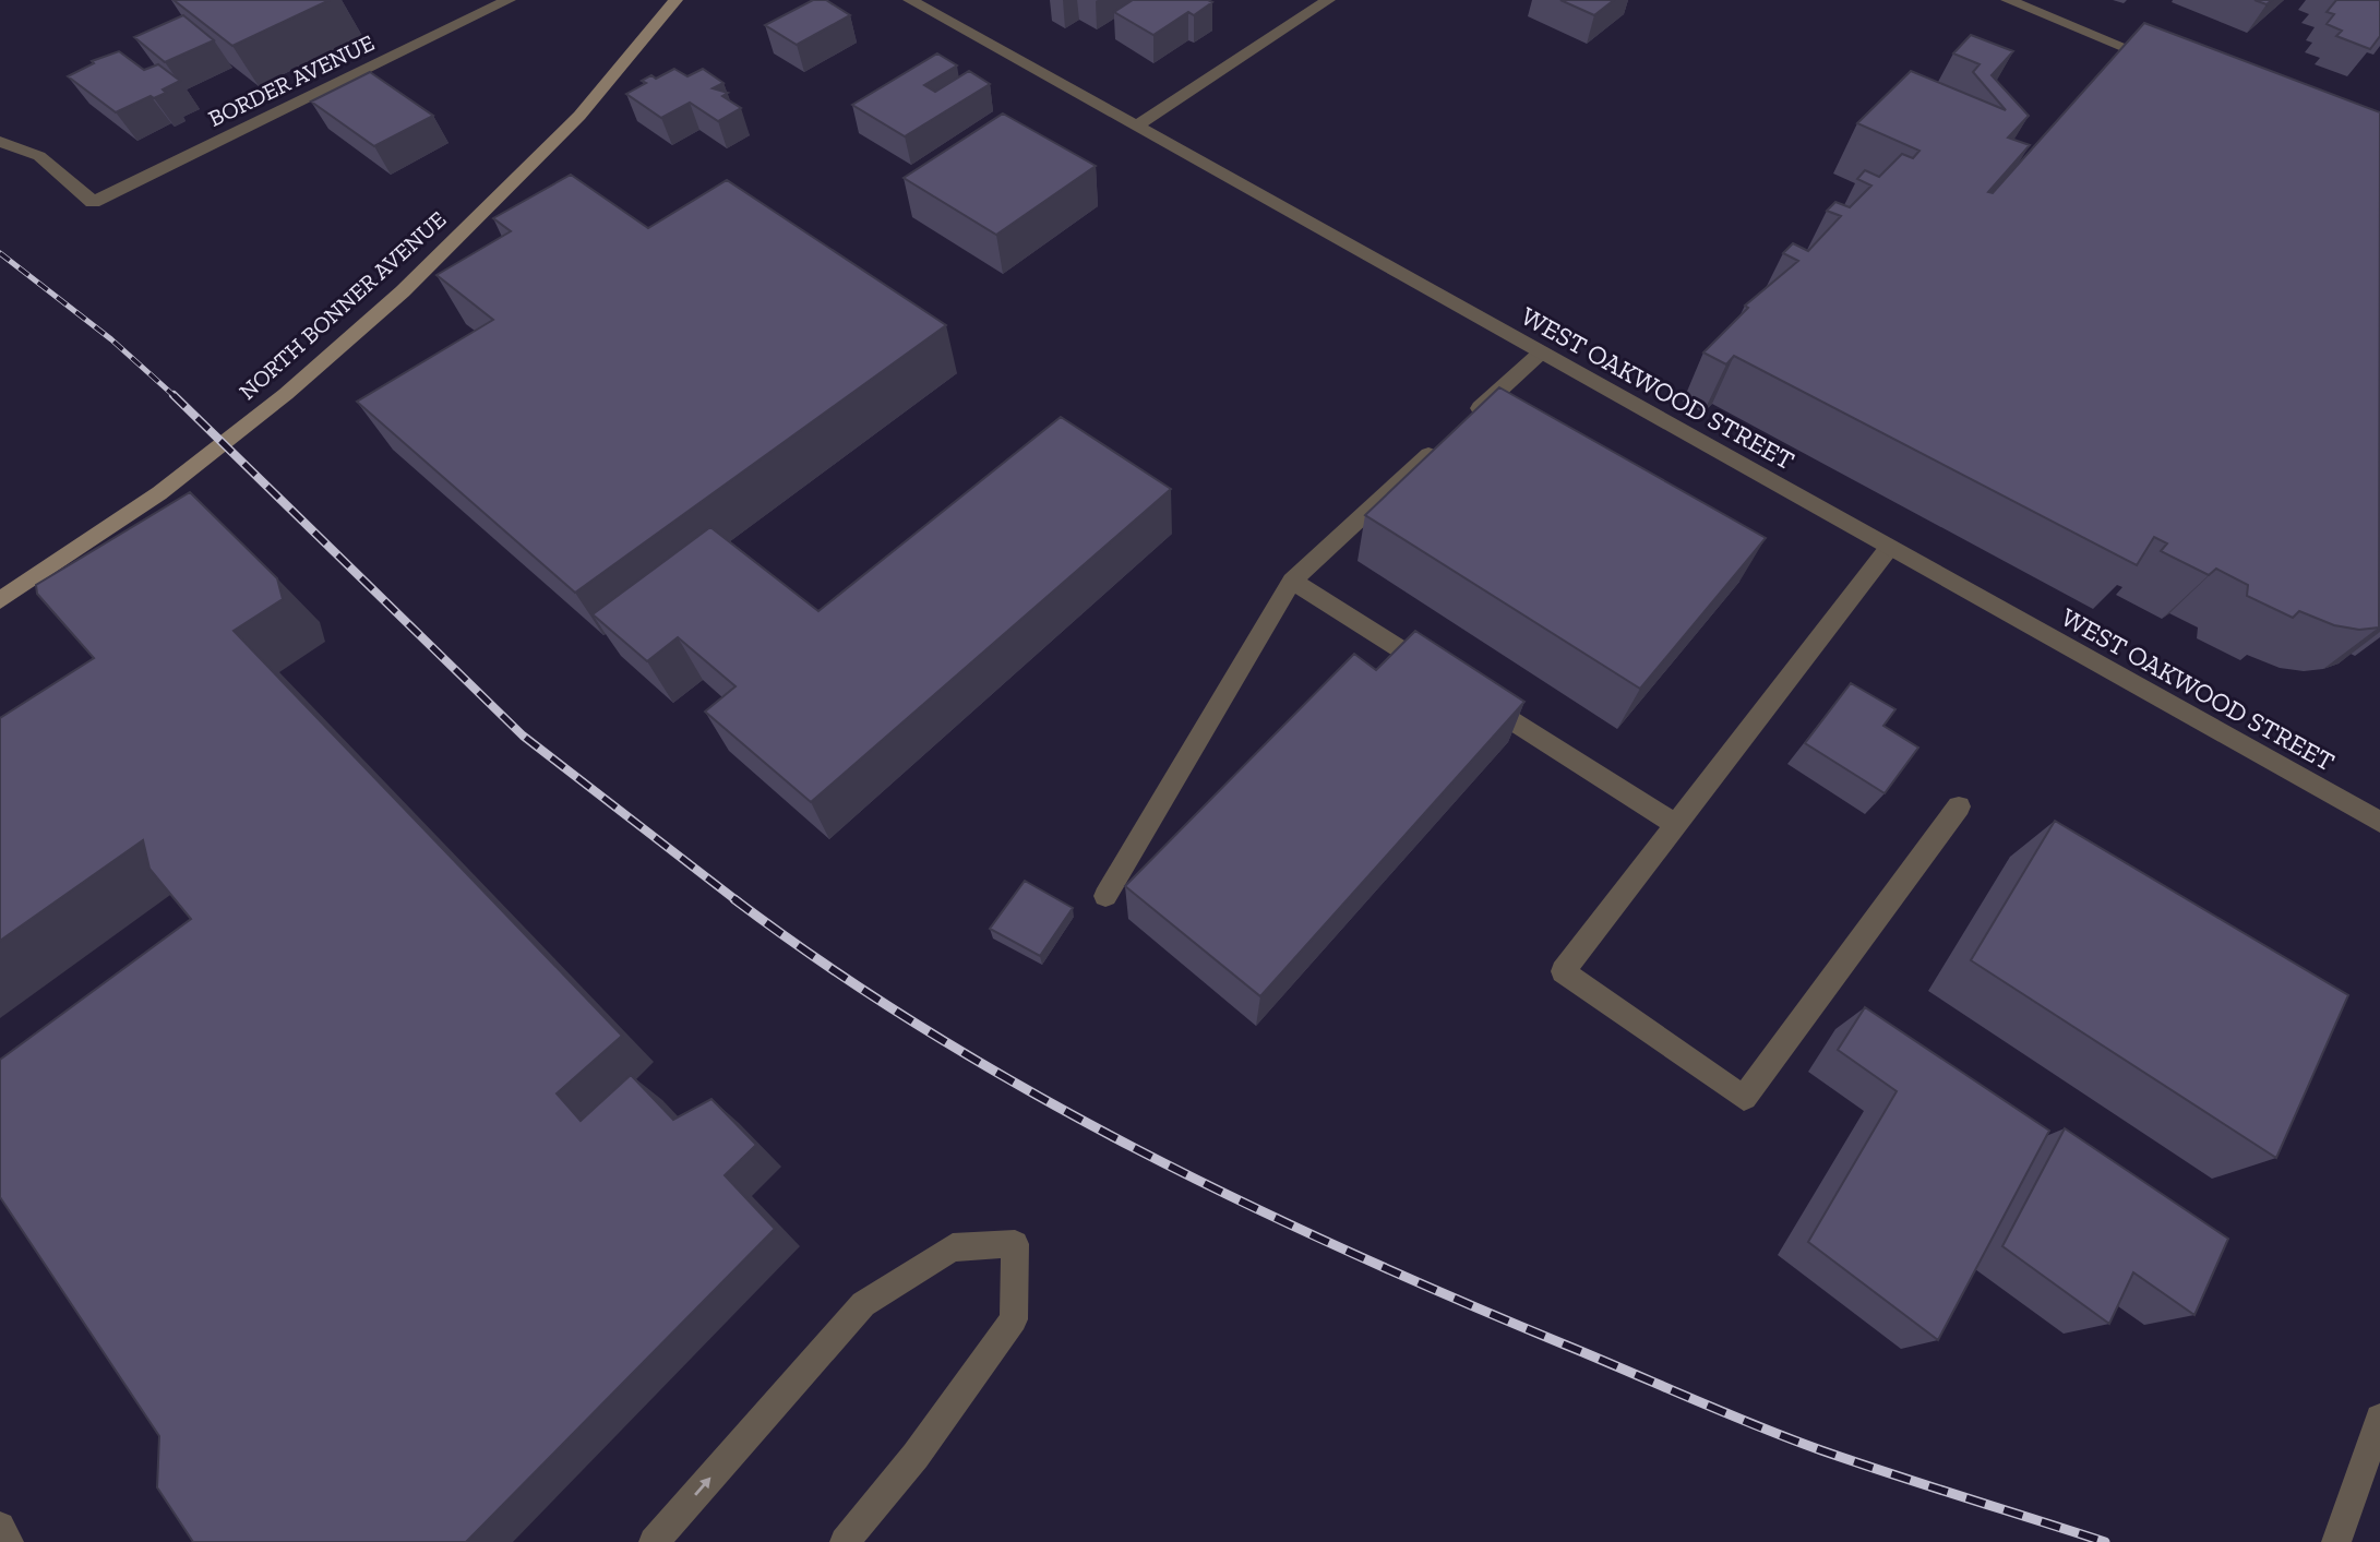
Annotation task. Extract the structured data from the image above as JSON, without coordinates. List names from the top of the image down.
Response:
{
  "streets": {
    "street": ["BORDER AVENUE", "NORTH BONNER AVENUE", "WEST OAKWOOD STREET"]
  }
}
